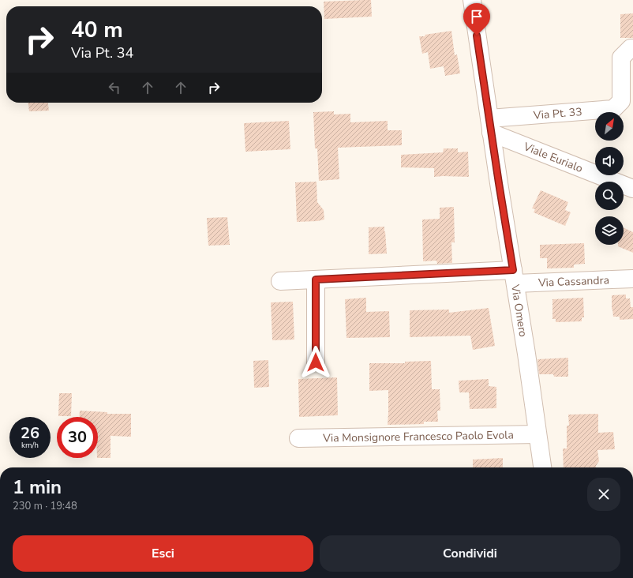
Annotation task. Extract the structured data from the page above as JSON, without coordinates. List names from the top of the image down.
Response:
{
  "streets": {
    "street": [
      "Via Pt. 33",
      "Viale Eurialo",
      "Via Cassandra",
      "Via Omero",
      "Via Monsignore Francesco Paolo Evola"
    ]
  },
  "crossings": [
    ["Via Pt. 33", "Viale Eurialo"],
    ["Via Pt. 33", "Via Omero"],
    ["Viale Eurialo", "Via Omero"],
    ["Via Cassandra", "Via Omero"],
    ["Via Omero", "Via Monsignore Francesco Paolo Evola"]
  ],
  "north": "top right",
  "page": {
    "turn": ["40 m", "Via Pt. 34"],
    "speed": "26 km/h",
    "limit": "30",
    "heading": ["1 min", "230 m · 19:48"],
    "buttons": ["Esci", "Condividi"]
  }
}
